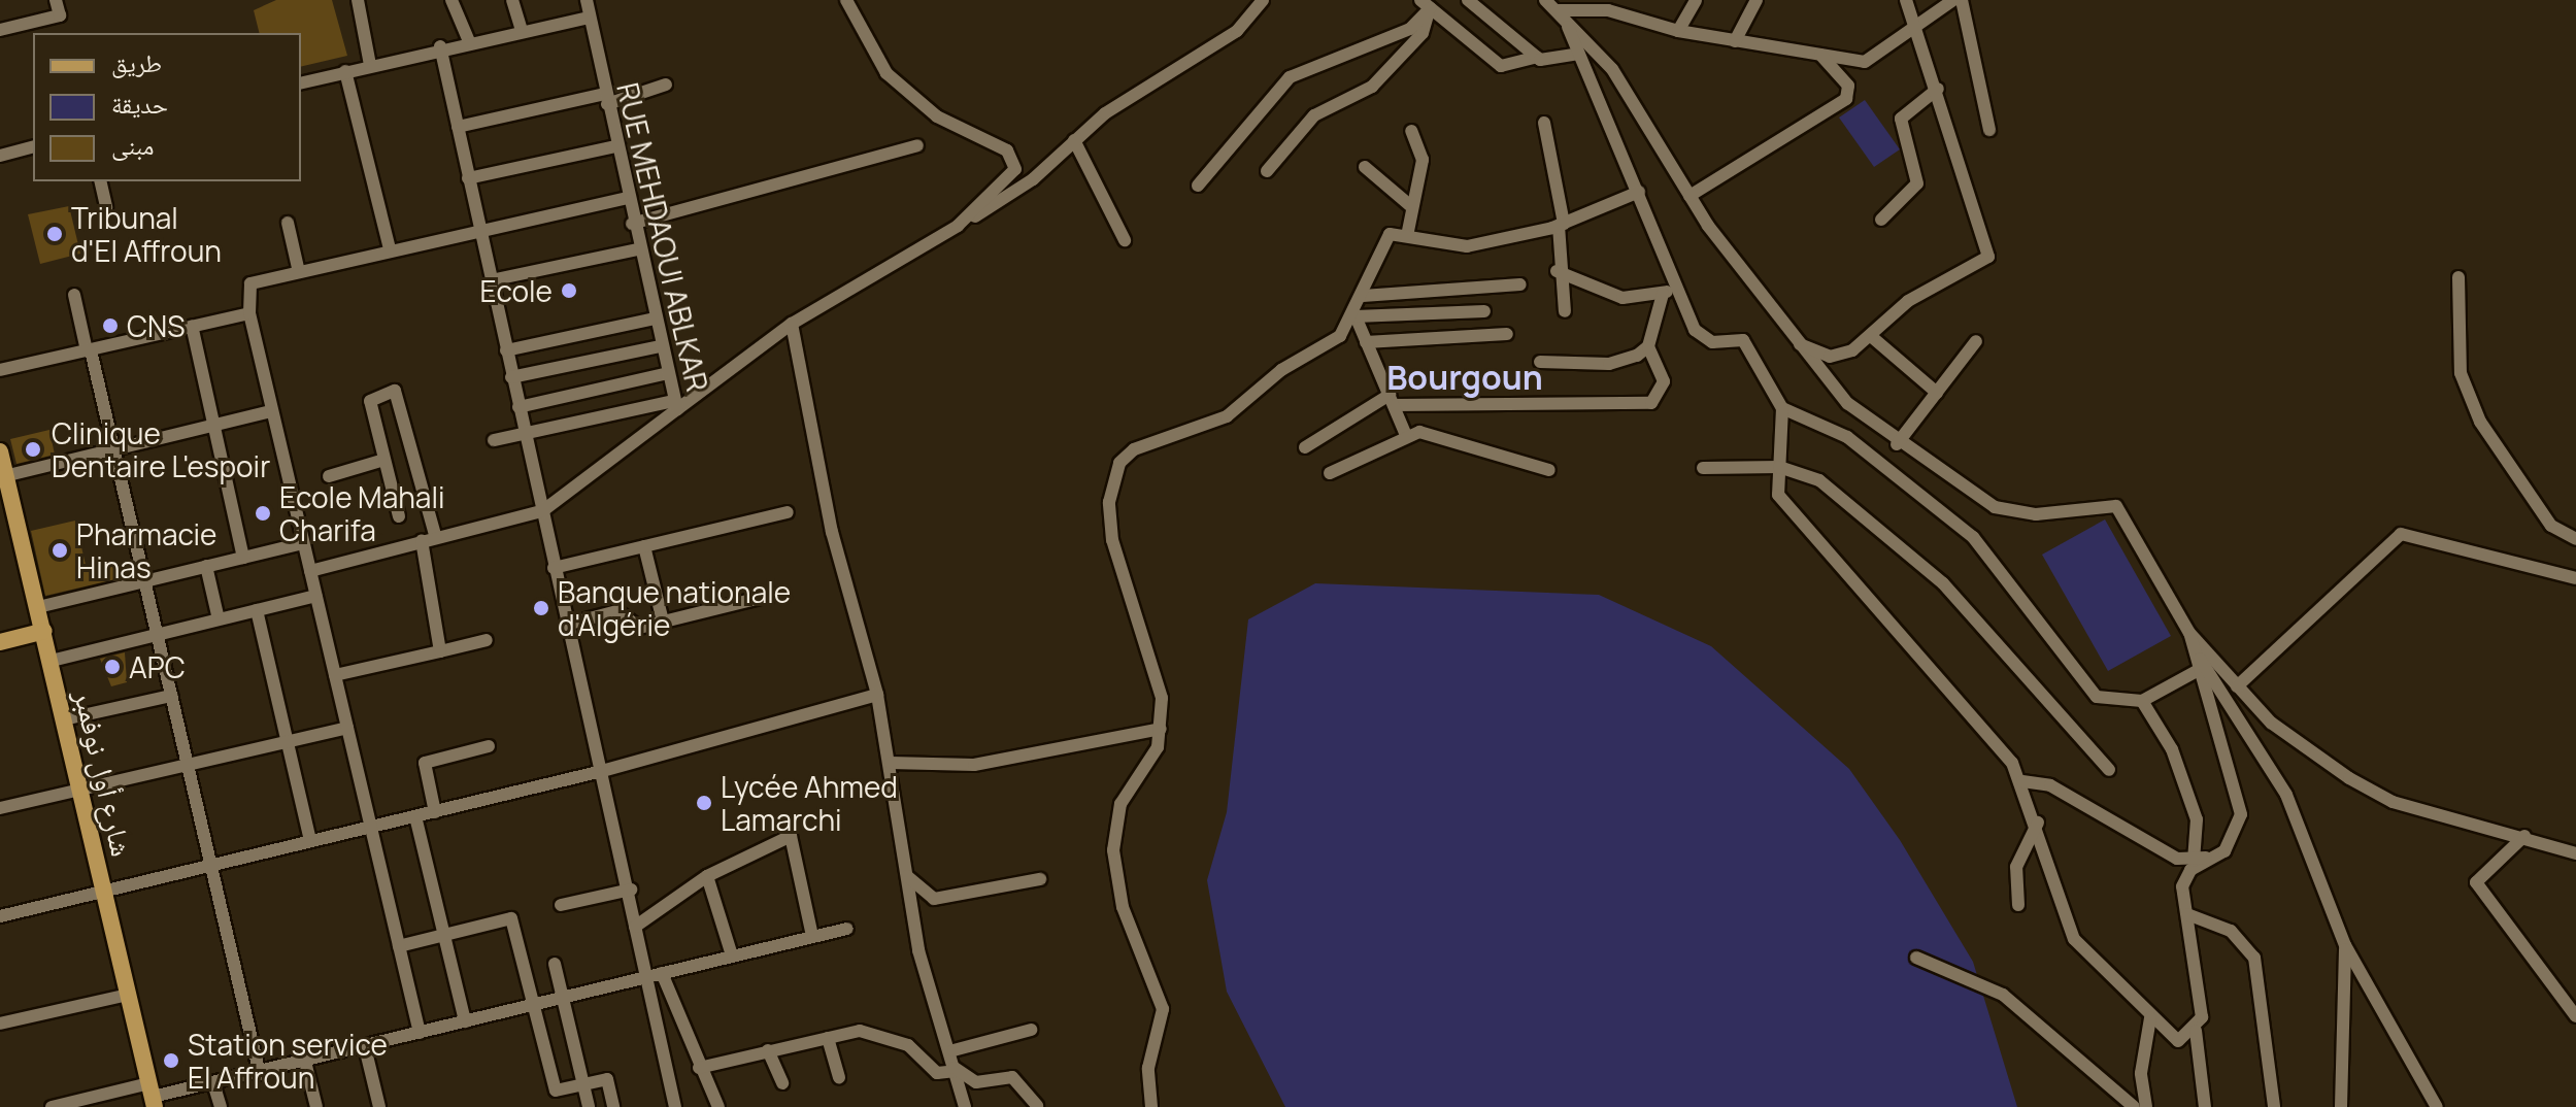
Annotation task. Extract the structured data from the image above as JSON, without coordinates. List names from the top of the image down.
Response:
{
  "streets": {
    "main road": ["شارع أول نوفمبر"],
    "street": ["RUE MEHDAOUI ABLKAR"]
  },
  "districts": ["Bourgoun"],
  "places": [
    "Tribunal d'El Affroun",
    "Ecole",
    "CNS",
    "Clinique Dentaire L'espoir",
    "Ecole Mahali Charifa",
    "Pharmacie Hinas",
    "Banque nationale d'Algérie",
    "APC",
    "Lycée Ahmed Lamarchi",
    "Station service El Affroun"
  ],
  "legend": ["طريق", "حديقة", "مبنى"]
}
